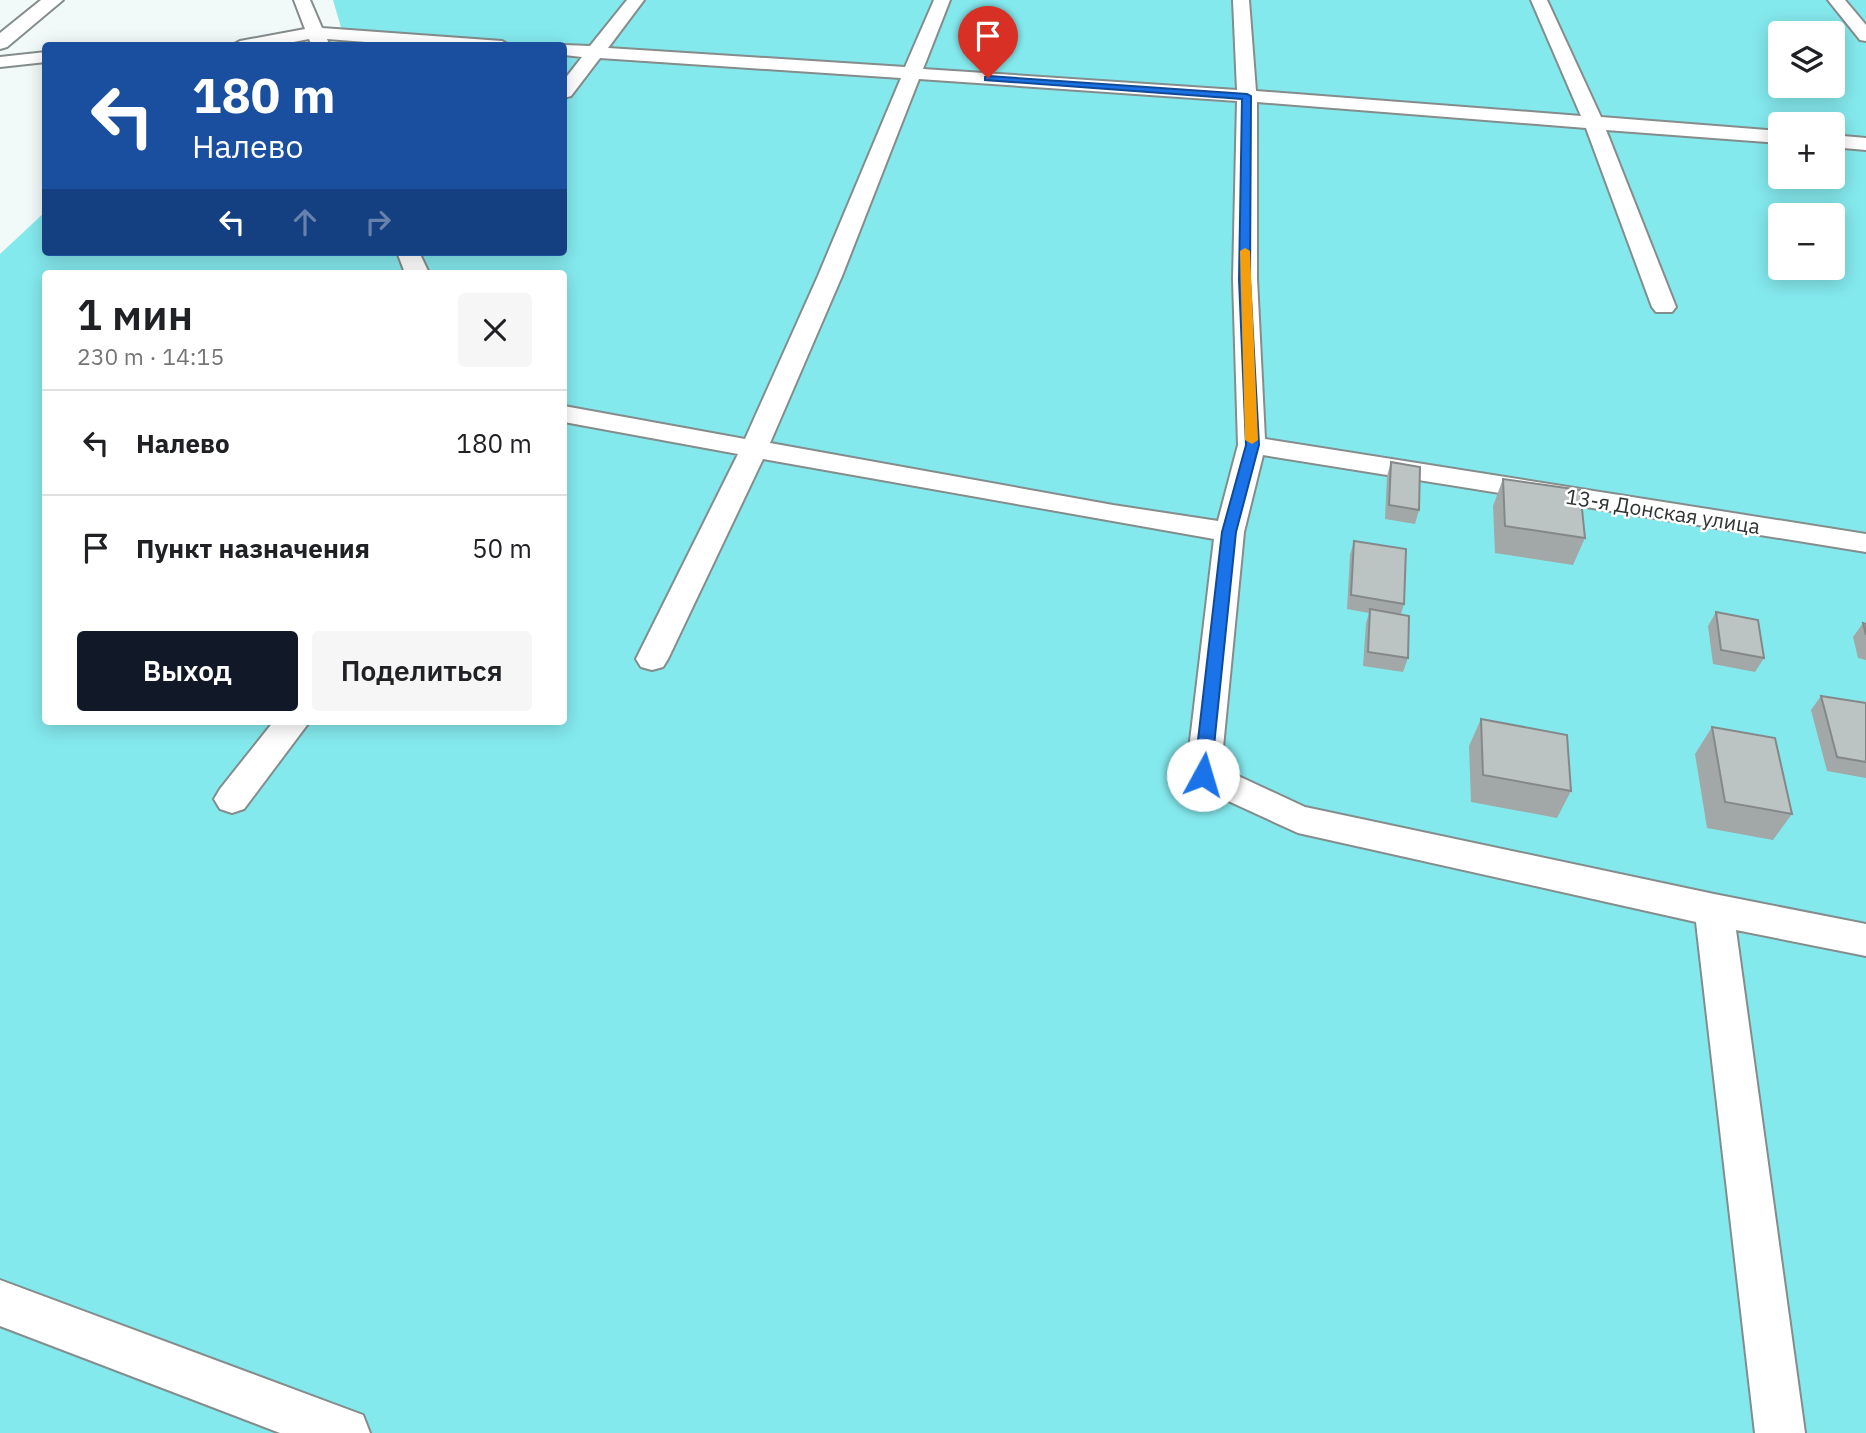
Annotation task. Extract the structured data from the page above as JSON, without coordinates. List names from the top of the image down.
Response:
{
  "streets": {
    "lane": ["13-я Донская улица"]
  },
  "page": {
    "map_buttons": ["+", "−"],
    "turn": ["180 m", "Налево"],
    "heading": ["1 мин", "230 m · 14:15"],
    "list": [
      {
        "name": "Налево",
        "value": "180 m"
      },
      {
        "name": "Пункт назначения",
        "value": "50 m"
      }
    ],
    "buttons": ["Выход", "Поделиться"]
  }
}
